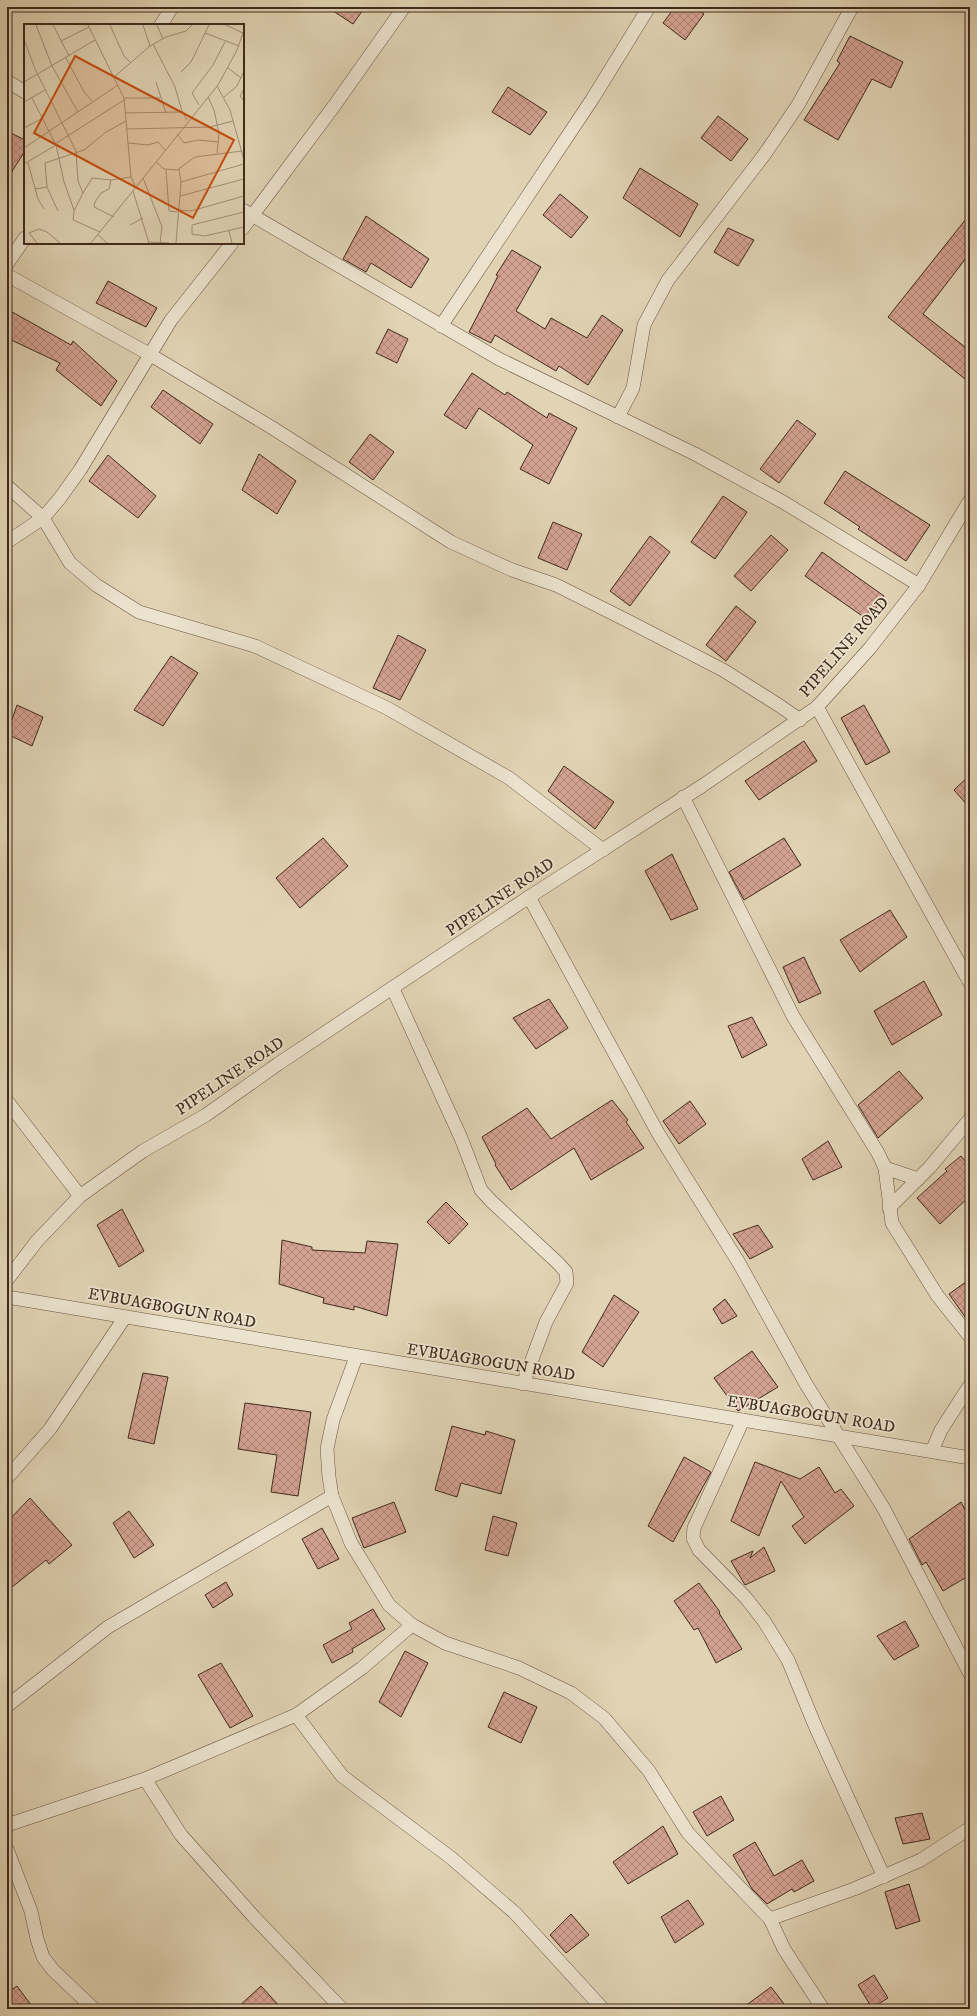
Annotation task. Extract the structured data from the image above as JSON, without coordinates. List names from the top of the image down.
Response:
{
  "streets": {
    "street": ["PIPELINE ROAD", "EVBUAGBOGUN ROAD"]
  }
}
